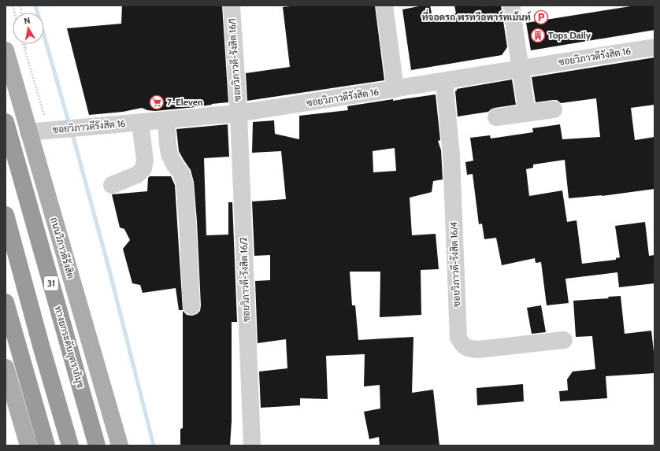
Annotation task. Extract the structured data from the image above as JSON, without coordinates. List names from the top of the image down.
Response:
{
  "streets": {
    "highway": ["31", "ทางยกระดับอุตราภิมุข"],
    "main road": ["ถนนวิภาวดีรังสิต"],
    "street": [
      "ซอยวิภาวดีรังสิต 16",
      "ซอยวิภาวดี-รังสิต 16/1",
      "ซอยวิภาวดี-รังสิต 16/4",
      "ซอยวิภาวดี-รังสิต 16/2"
    ]
  },
  "crossings": [
    ["ซอยวิภาวดีรังสิต 16", "ซอยวิภาวดี-รังสิต 16/1"],
    ["ซอยวิภาวดีรังสิต 16", "ถนนวิภาวดีรังสิต"],
    ["ซอยวิภาวดีรังสิต 16", "ซอยวิภาวดี-รังสิต 16/4"],
    ["ซอยวิภาวดีรังสิต 16", "ซอยวิภาวดี-รังสิต 16/2"],
    ["ซอยวิภาวดี-รังสิต 16/1", "ซอยวิภาวดี-รังสิต 16/2"]
  ],
  "places": {
    "parking": ["ที่จอดรถ พรทวีอพาร์ทเม้นท์"],
    "building": ["Tops Daily"],
    "supermarket": ["7-Eleven"]
  },
  "north": "top"
}
